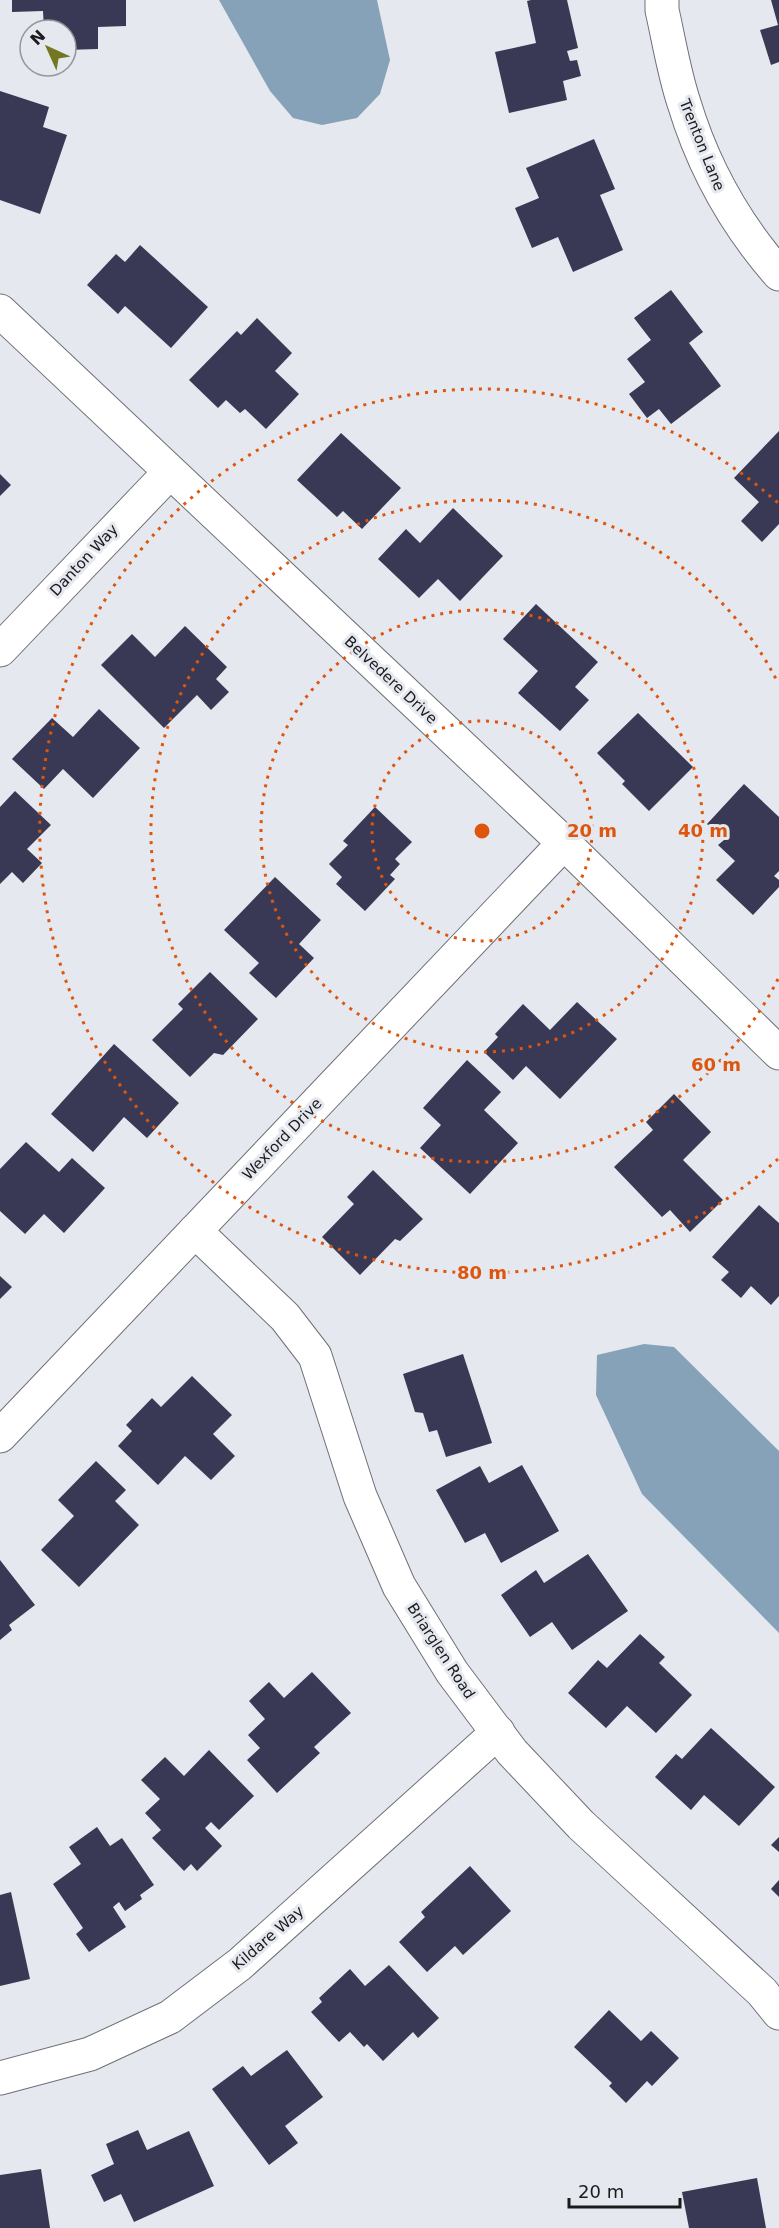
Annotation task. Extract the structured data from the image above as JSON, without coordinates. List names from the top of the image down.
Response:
{
  "streets": {
    "street": [
      "Trenton Lane",
      "Danton Way",
      "Belvedere Drive",
      "Wexford Drive",
      "Briarglen Road",
      "Kildare Way"
    ]
  },
  "crossings": [
    ["Danton Way", "Belvedere Drive"],
    ["Belvedere Drive", "Wexford Drive"],
    ["Wexford Drive", "Briarglen Road"],
    ["Briarglen Road", "Kildare Way"]
  ],
  "scale_bar": "20 m",
  "north": "top left",
  "rings": [
    "20 m",
    "40 m",
    "60 m",
    "80 m"
  ]
}
